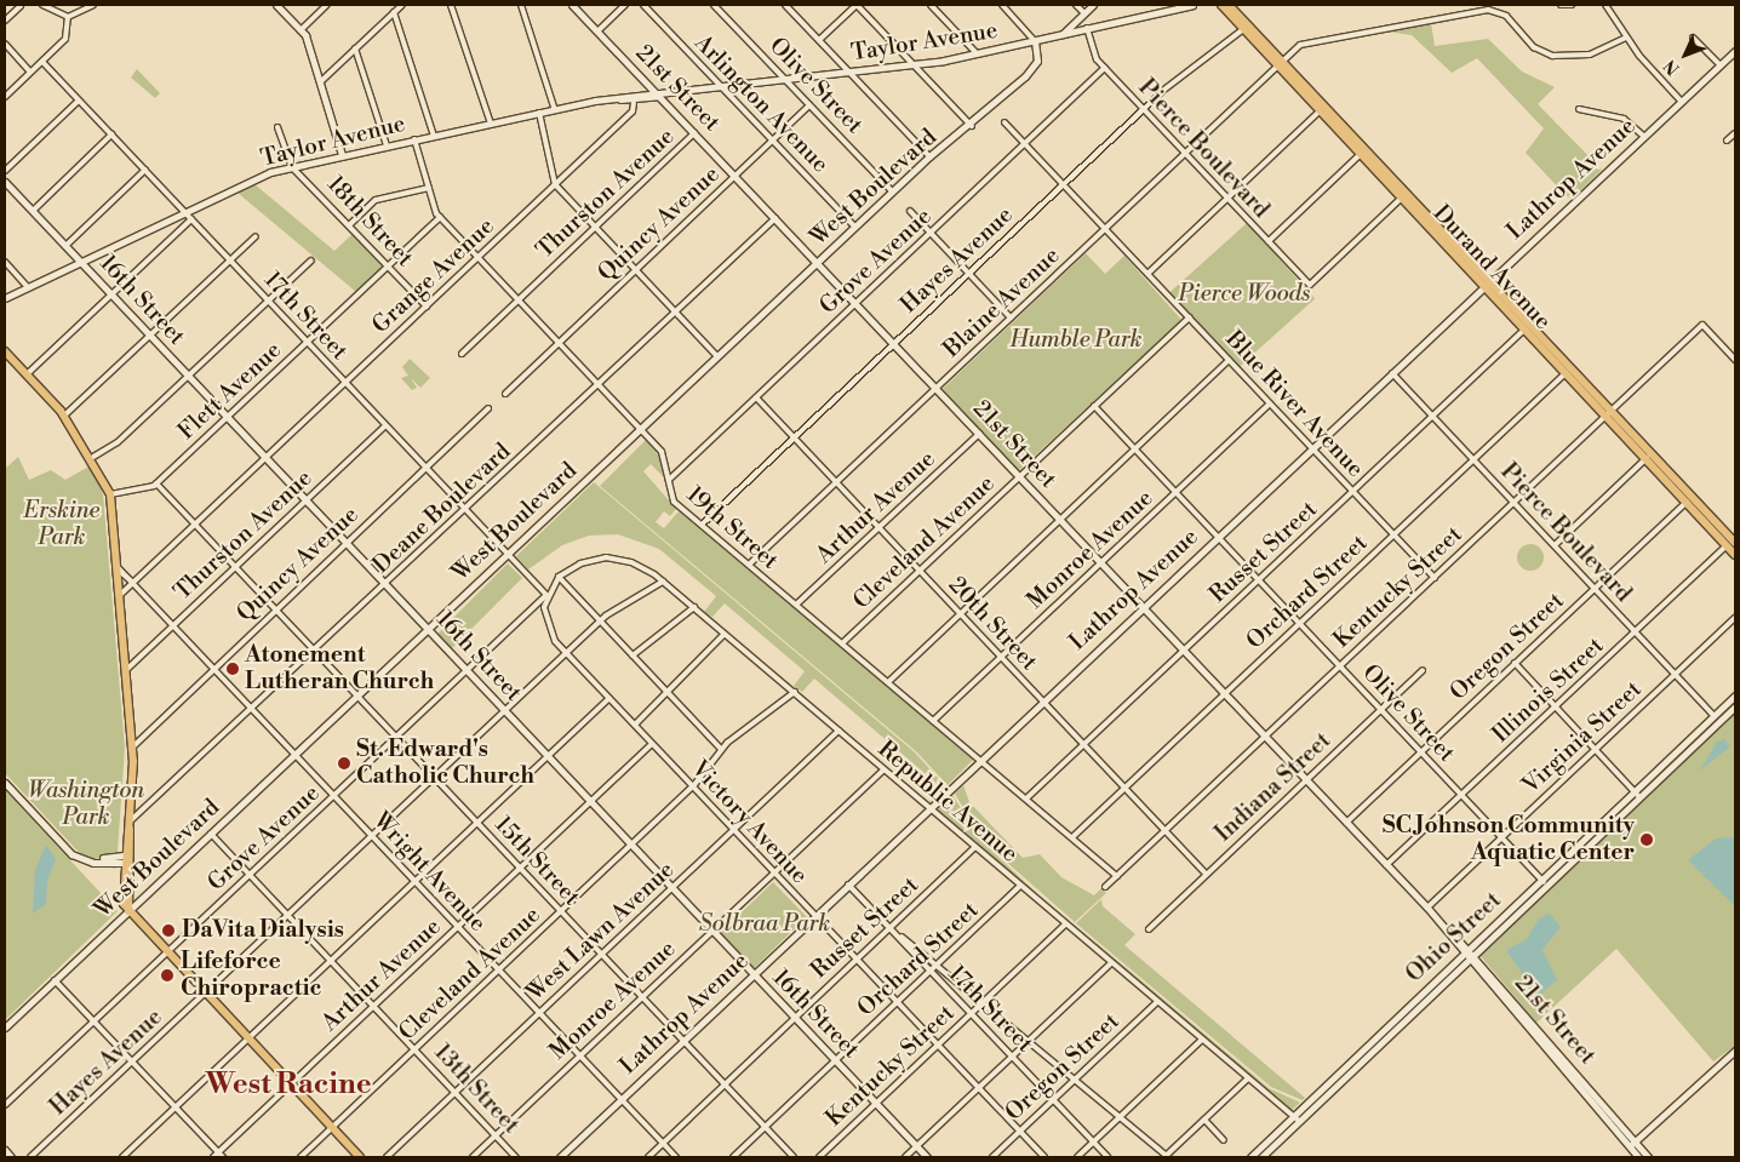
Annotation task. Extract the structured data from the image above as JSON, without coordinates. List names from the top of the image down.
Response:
{
  "streets": {
    "main road": ["Durand Avenue"],
    "street": [
      "Taylor Avenue",
      "Olive Street",
      "21st Street",
      "Arlington Avenue",
      "Pierce Boulevard",
      "Lathrop Avenue",
      "West Boulevard",
      "Thurston Avenue",
      "18th Street",
      "Quincy Avenue",
      "Hayes Avenue",
      "Grove Avenue",
      "Grange Avenue",
      "16th Street",
      "Blaine Avenue",
      "17th Street",
      "Flett Avenue",
      "Blue River Avenue",
      "Arthur Avenue",
      "Deane Boulevard",
      "19th Street",
      "Cleveland Avenue",
      "Monroe Avenue",
      "Russet Street",
      "Kentucky Street",
      "Orchard Street",
      "20th Street",
      "Oregon Street",
      "Illinois Street",
      "Virginia Street",
      "Indiana Street",
      "Republic Avenue",
      "Victory Avenue",
      "15th Street",
      "Wright Avenue",
      "West Lawn Avenue",
      "Ohio Street",
      "13th Street"
    ]
  },
  "crossings": [
    ["Taylor Avenue", "Olive Street"],
    ["Taylor Avenue", "21st Street"],
    ["Taylor Avenue", "Arlington Avenue"],
    ["Taylor Avenue", "Pierce Boulevard"],
    ["Taylor Avenue", "West Boulevard"],
    ["Taylor Avenue", "18th Street"],
    ["Taylor Avenue", "Grange Avenue"],
    ["Taylor Avenue", "16th Street"],
    ["Taylor Avenue", "17th Street"],
    ["Taylor Avenue", "19th Street"],
    ["Olive Street", "Lathrop Avenue"],
    ["Olive Street", "West Boulevard"],
    ["Olive Street", "Quincy Avenue"],
    ["Olive Street", "Cleveland Avenue"],
    ["Olive Street", "Monroe Avenue"],
    ["Olive Street", "Russet Street"],
    ["Olive Street", "Kentucky Street"],
    ["Olive Street", "Orchard Street"],
    ["Olive Street", "Oregon Street"],
    ["Olive Street", "Illinois Street"],
    ["Olive Street", "Virginia Street"],
    ["Olive Street", "Indiana Street"],
    ["Olive Street", "Ohio Street"],
    ["21st Street", "Lathrop Avenue"],
    ["21st Street", "West Boulevard"],
    ["21st Street", "Thurston Avenue"],
    ["21st Street", "Quincy Avenue"],
    ["21st Street", "Hayes Avenue"],
    ["21st Street", "Grove Avenue"],
    ["21st Street", "Blaine Avenue"],
    ["21st Street", "Arthur Avenue"],
    ["21st Street", "Deane Boulevard"],
    ["21st Street", "Cleveland Avenue"],
    ["21st Street", "Monroe Avenue"],
    ["21st Street", "Russet Street"],
    ["21st Street", "Kentucky Street"],
    ["21st Street", "Orchard Street"],
    ["21st Street", "Oregon Street"],
    ["21st Street", "Illinois Street"],
    ["21st Street", "Virginia Street"],
    ["21st Street", "Indiana Street"],
    ["21st Street", "Ohio Street"],
    ["Arlington Avenue", "West Boulevard"],
    ["Arlington Avenue", "Quincy Avenue"],
    ["Pierce Boulevard", "Lathrop Avenue"],
    ["Pierce Boulevard", "Hayes Avenue"],
    ["Pierce Boulevard", "Grove Avenue"],
    ["Pierce Boulevard", "Durand Avenue"],
    ["Pierce Boulevard", "Blaine Avenue"],
    ["Pierce Boulevard", "Russet Street"],
    ["Pierce Boulevard", "Kentucky Street"],
    ["Pierce Boulevard", "Orchard Street"],
    ["Pierce Boulevard", "Oregon Street"],
    ["Pierce Boulevard", "Illinois Street"],
    ["Pierce Boulevard", "Virginia Street"],
    ["Pierce Boulevard", "Ohio Street"],
    ["Lathrop Avenue", "Durand Avenue"],
    ["Lathrop Avenue", "16th Street"],
    ["Lathrop Avenue", "17th Street"],
    ["Lathrop Avenue", "Blue River Avenue"],
    ["Lathrop Avenue", "19th Street"],
    ["Lathrop Avenue", "20th Street"],
    ["Lathrop Avenue", "Republic Avenue"],
    ["Lathrop Avenue", "Victory Avenue"],
    ["Lathrop Avenue", "15th Street"],
    ["Lathrop Avenue", "Wright Avenue"],
    ["West Boulevard", "16th Street"],
    ["West Boulevard", "17th Street"],
    ["West Boulevard", "19th Street"],
    ["West Boulevard", "15th Street"],
    ["West Boulevard", "Wright Avenue"],
    ["West Boulevard", "13th Street"],
    ["Thurston Avenue", "16th Street"],
    ["Thurston Avenue", "17th Street"],
    ["Thurston Avenue", "19th Street"],
    ["Thurston Avenue", "15th Street"],
    ["Thurston Avenue", "Wright Avenue"],
    ["18th Street", "Grange Avenue"],
    ["18th Street", "Flett Avenue"],
    ["Quincy Avenue", "16th Street"],
    ["Quincy Avenue", "17th Street"],
    ["Quincy Avenue", "19th Street"],
    ["Quincy Avenue", "15th Street"],
    ["Quincy Avenue", "Wright Avenue"],
    ["Hayes Avenue", "Durand Avenue"],
    ["Hayes Avenue", "16th Street"],
    ["Hayes Avenue", "Blue River Avenue"],
    ["Hayes Avenue", "19th Street"],
    ["Hayes Avenue", "20th Street"],
    ["Hayes Avenue", "Republic Avenue"],
    ["Hayes Avenue", "Victory Avenue"],
    ["Hayes Avenue", "15th Street"],
    ["Hayes Avenue", "Wright Avenue"],
    ["Hayes Avenue", "13th Street"],
    ["Grove Avenue", "16th Street"],
    ["Grove Avenue", "17th Street"],
    ["Grove Avenue", "Blue River Avenue"],
    ["Grove Avenue", "19th Street"],
    ["Grove Avenue", "20th Street"],
    ["Grove Avenue", "Victory Avenue"],
    ["Grove Avenue", "15th Street"],
    ["Grove Avenue", "Wright Avenue"],
    ["Grove Avenue", "13th Street"],
    ["Durand Avenue", "Blaine Avenue"],
    ["Durand Avenue", "Russet Street"],
    ["Durand Avenue", "Kentucky Street"],
    ["Durand Avenue", "Orchard Street"],
    ["Durand Avenue", "Oregon Street"],
    ["Durand Avenue", "Illinois Street"],
    ["Grange Avenue", "16th Street"],
    ["Grange Avenue", "17th Street"],
    ["Grange Avenue", "19th Street"],
    ["Grange Avenue", "15th Street"],
    ["Grange Avenue", "Wright Avenue"],
    ["16th Street", "Flett Avenue"],
    ["16th Street", "Arthur Avenue"],
    ["16th Street", "Deane Boulevard"],
    ["16th Street", "Cleveland Avenue"],
    ["16th Street", "Monroe Avenue"],
    ["16th Street", "Russet Street"],
    ["16th Street", "Kentucky Street"],
    ["16th Street", "Orchard Street"],
    ["16th Street", "West Lawn Avenue"],
    ["Blaine Avenue", "Blue River Avenue"],
    ["Blaine Avenue", "19th Street"],
    ["Blaine Avenue", "20th Street"],
    ["17th Street", "Flett Avenue"],
    ["17th Street", "Deane Boulevard"],
    ["17th Street", "Russet Street"],
    ["17th Street", "Kentucky Street"],
    ["17th Street", "Orchard Street"],
    ["17th Street", "Oregon Street"],
    ["17th Street", "Victory Avenue"],
    ["Flett Avenue", "19th Street"],
    ["Flett Avenue", "15th Street"],
    ["Blue River Avenue", "Cleveland Avenue"],
    ["Blue River Avenue", "Monroe Avenue"],
    ["Blue River Avenue", "Russet Street"],
    ["Blue River Avenue", "Kentucky Street"],
    ["Blue River Avenue", "Orchard Street"],
    ["Arthur Avenue", "19th Street"],
    ["Arthur Avenue", "20th Street"],
    ["Arthur Avenue", "Victory Avenue"],
    ["Arthur Avenue", "15th Street"],
    ["Arthur Avenue", "Wright Avenue"],
    ["Arthur Avenue", "13th Street"],
    ["Deane Boulevard", "19th Street"],
    ["Deane Boulevard", "15th Street"],
    ["Deane Boulevard", "Wright Avenue"],
    ["19th Street", "Cleveland Avenue"],
    ["19th Street", "Monroe Avenue"],
    ["19th Street", "Russet Street"],
    ["19th Street", "Kentucky Street"],
    ["19th Street", "Orchard Street"],
    ["Cleveland Avenue", "20th Street"],
    ["Cleveland Avenue", "Republic Avenue"],
    ["Cleveland Avenue", "Victory Avenue"],
    ["Cleveland Avenue", "15th Street"],
    ["Cleveland Avenue", "Wright Avenue"],
    ["Cleveland Avenue", "13th Street"],
    ["Monroe Avenue", "20th Street"],
    ["Monroe Avenue", "Republic Avenue"],
    ["Monroe Avenue", "Victory Avenue"],
    ["Monroe Avenue", "15th Street"],
    ["Monroe Avenue", "Wright Avenue"],
    ["Monroe Avenue", "13th Street"],
    ["Russet Street", "20th Street"],
    ["Russet Street", "Republic Avenue"],
    ["Russet Street", "Victory Avenue"],
    ["Russet Street", "15th Street"],
    ["Russet Street", "Wright Avenue"],
    ["Kentucky Street", "20th Street"],
    ["Kentucky Street", "Republic Avenue"],
    ["Kentucky Street", "Victory Avenue"],
    ["Orchard Street", "20th Street"],
    ["Orchard Street", "Republic Avenue"],
    ["Orchard Street", "Victory Avenue"],
    ["Orchard Street", "15th Street"],
    ["20th Street", "Indiana Street"],
    ["Oregon Street", "Republic Avenue"],
    ["Oregon Street", "Victory Avenue"],
    ["Republic Avenue", "West Lawn Avenue"],
    ["Republic Avenue", "Ohio Street"],
    ["Victory Avenue", "West Lawn Avenue"],
    ["15th Street", "West Lawn Avenue"],
    ["Wright Avenue", "West Lawn Avenue"],
    ["West Lawn Avenue", "13th Street"]
  ],
  "districts": ["West Racine"],
  "parks": [
    "Pierce Woods",
    "Humble Park",
    "Erskine Park",
    "Washington Park",
    "Solbraa Park"
  ],
  "places": [
    "Atonement Lutheran Church",
    "St. Edward's Catholic Church",
    "SC Johnson Community Aquatic Center",
    "DaVita Dialysis",
    "Lifeforce Chiropractic"
  ],
  "north": "bottom left"
}
